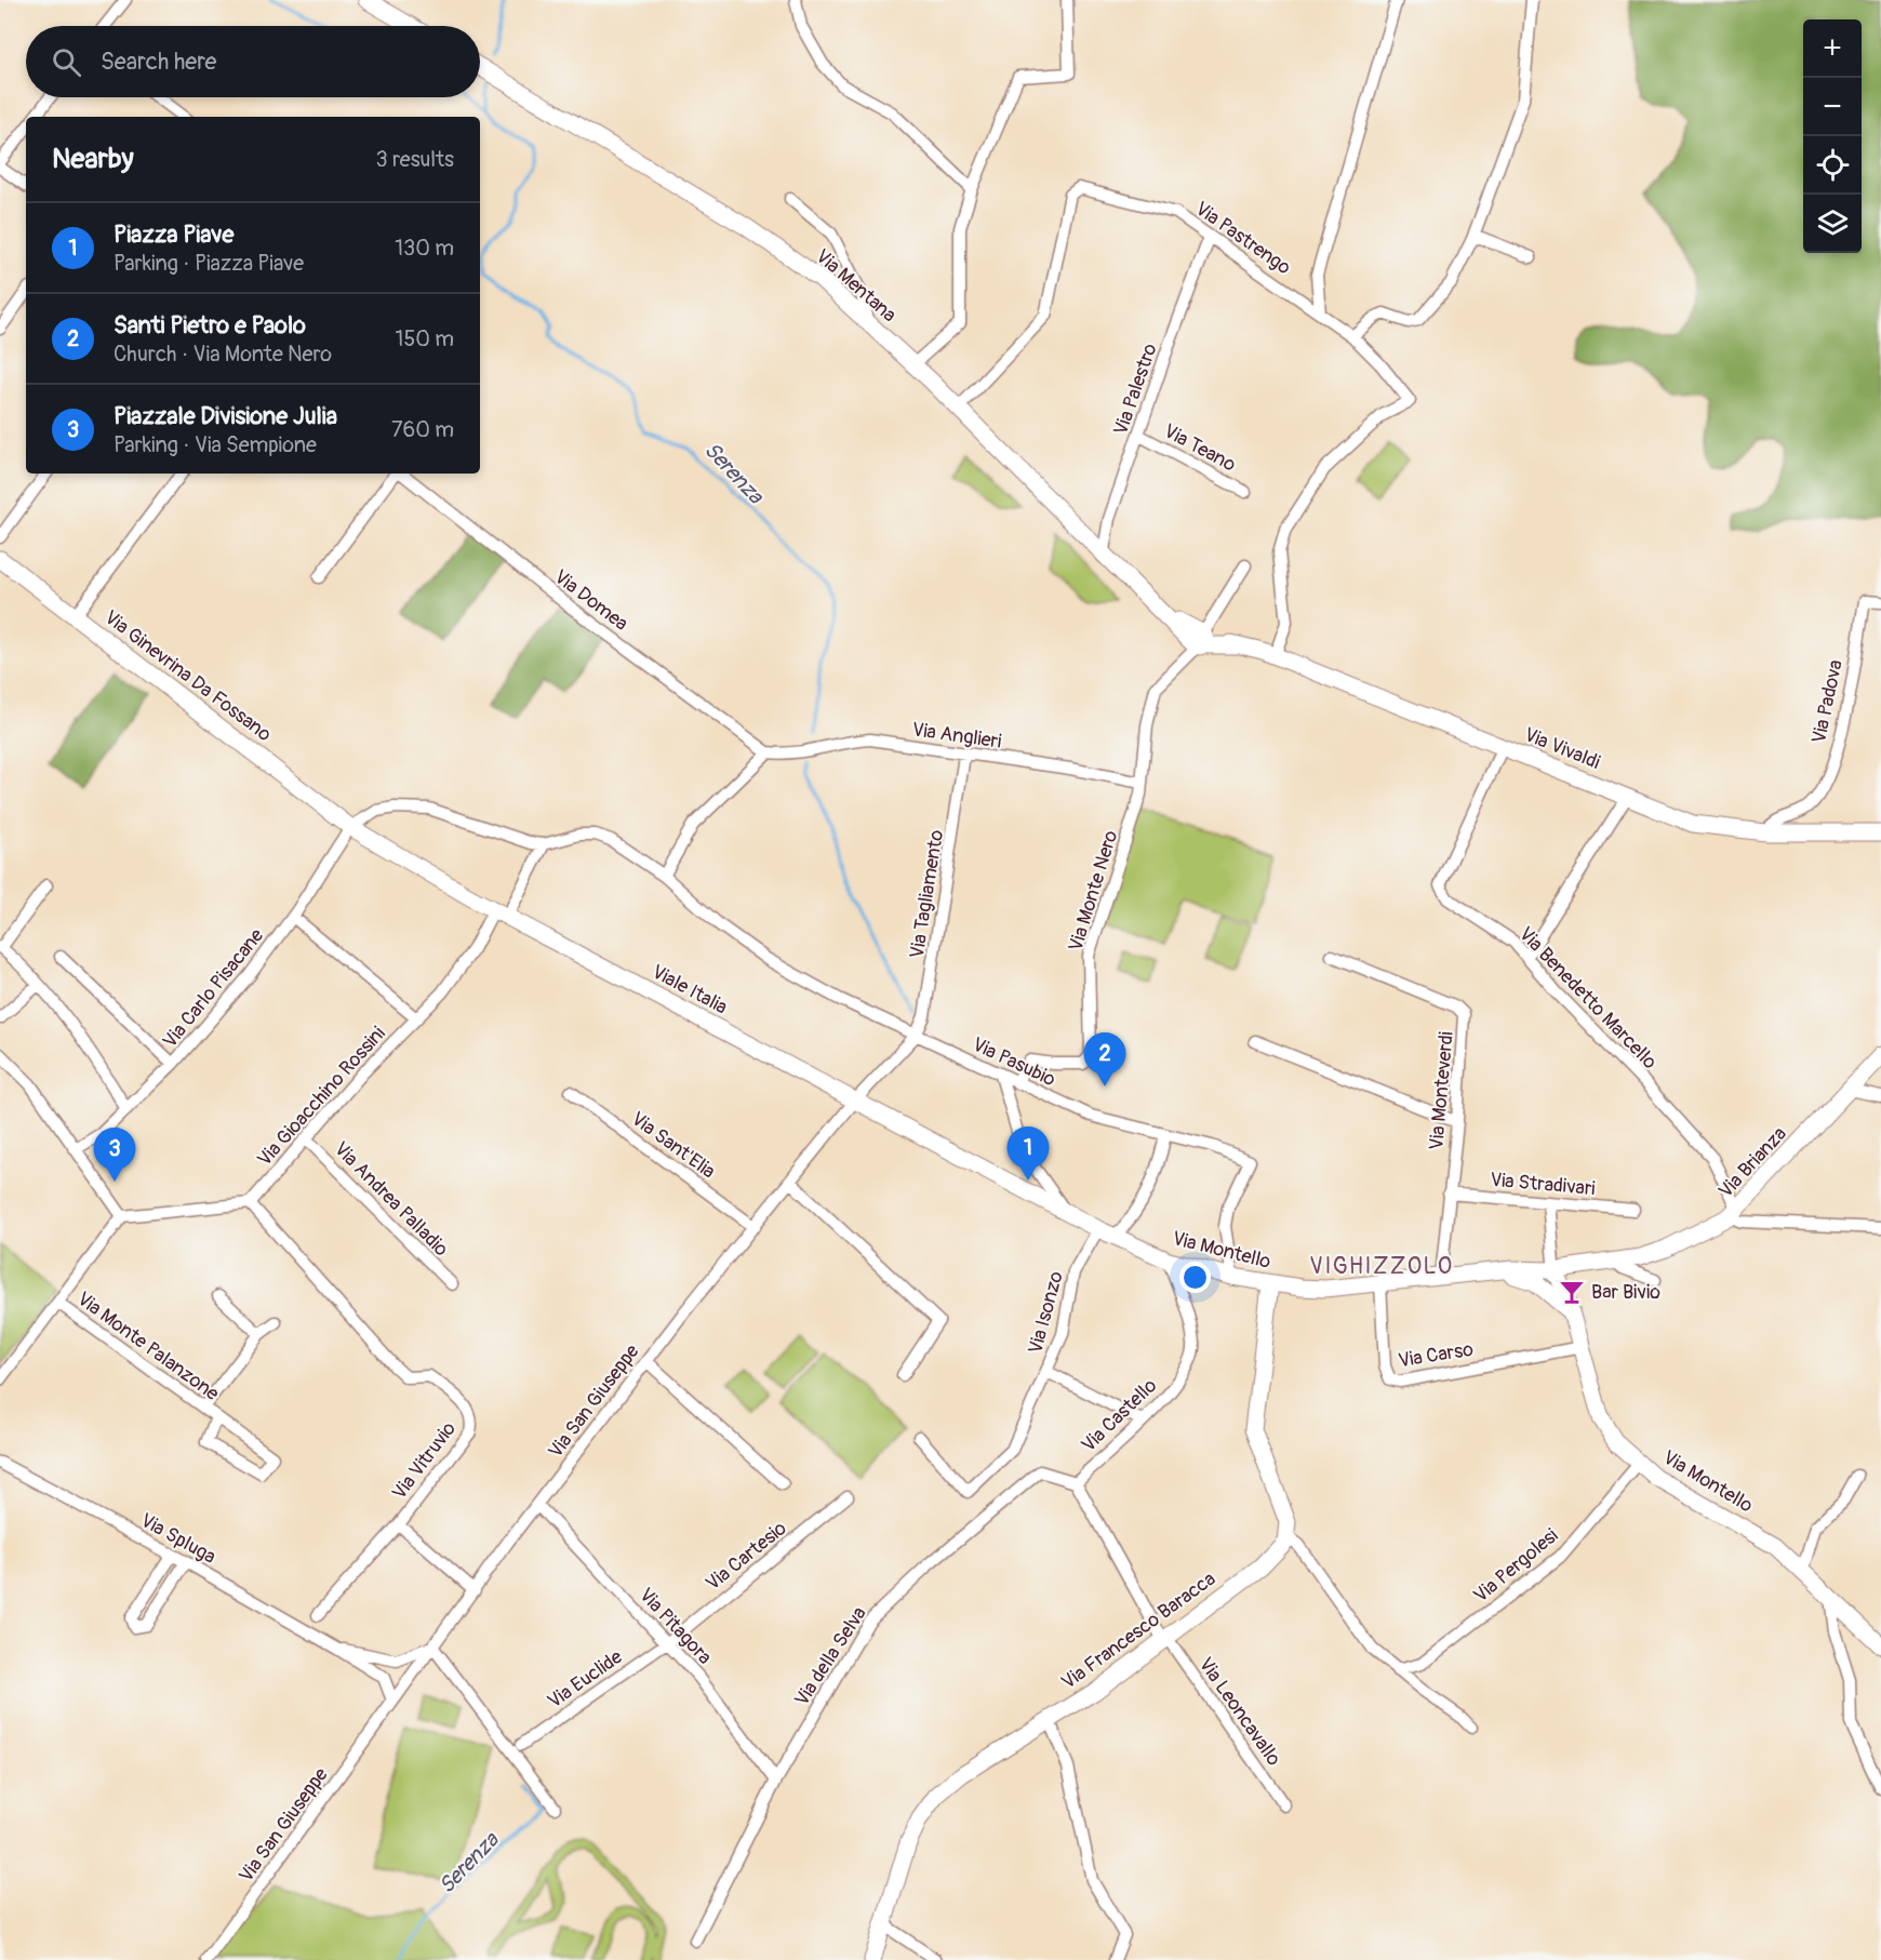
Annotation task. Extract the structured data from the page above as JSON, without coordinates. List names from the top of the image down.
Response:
{
  "streets": {
    "street": [
      "Via Pastrengo",
      "Via Mentana",
      "Via Palestro",
      "Via Teano",
      "Via Domea",
      "Via Ginevrina Da Fossano",
      "Via Padova",
      "Via Anglieri",
      "Via Vivaldi",
      "Via Monte Nero",
      "Via Tagliamento",
      "Via Carlo Pisacane",
      "Viale Italia",
      "Via Benedetto Marcello",
      "Via Pasubio",
      "Via Monteverdi",
      "Via Gioacchino Rossini",
      "Via Sant'Elia",
      "Via Brianza",
      "Via Stradivari",
      "Via Andrea Palladio",
      "Via Montello",
      "Via Isonzo",
      "Via Monte Palanzone",
      "Via Carso",
      "Via San Giuseppe",
      "Via Castello",
      "Via Vitruvio",
      "Via Spluga",
      "Via Cartesio",
      "Via Pergolesi",
      "Via Pitagora",
      "Via Francesco Baracca",
      "Via della Selva",
      "Via Euclide",
      "Via Leoncavallo"
    ]
  },
  "crossings": [
    ["Via Pastrengo", "Via Mentana"],
    ["Via Pastrengo", "Via Palestro"],
    ["Via Mentana", "Via Palestro"],
    ["Via Mentana", "Via Vivaldi"],
    ["Via Mentana", "Via Monte Nero"],
    ["Via Palestro", "Via Teano"],
    ["Via Domea", "Via Anglieri"],
    ["Via Ginevrina Da Fossano", "Via Carlo Pisacane"],
    ["Via Ginevrina Da Fossano", "Viale Italia"],
    ["Via Padova", "Via Vivaldi"],
    ["Via Anglieri", "Via Monte Nero"],
    ["Via Anglieri", "Via Tagliamento"],
    ["Via Vivaldi", "Via Monte Nero"],
    ["Via Vivaldi", "Via Benedetto Marcello"],
    ["Via Monte Nero", "Via Pasubio"],
    ["Via Tagliamento", "Via Pasubio"],
    ["Via Tagliamento", "Via San Giuseppe"],
    ["Via Carlo Pisacane", "Viale Italia"],
    ["Viale Italia", "Via Gioacchino Rossini"],
    ["Viale Italia", "Via Montello"],
    ["Viale Italia", "Via San Giuseppe"],
    ["Via Benedetto Marcello", "Via Brianza"],
    ["Via Pasubio", "Via Gioacchino Rossini"],
    ["Via Pasubio", "Via Montello"],
    ["Via Pasubio", "Via San Giuseppe"],
    ["Via Monteverdi", "Via Stradivari"],
    ["Via Monteverdi", "Via Montello"],
    ["Via Gioacchino Rossini", "Via Andrea Palladio"],
    ["Via Gioacchino Rossini", "Via Vitruvio"],
    ["Via Sant'Elia", "Via San Giuseppe"],
    ["Via Brianza", "Via Montello"],
    ["Via Montello", "Via Isonzo"],
    ["Via Montello", "Via Carso"],
    ["Via Montello", "Via Castello"],
    ["Via Montello", "Via Pergolesi"],
    ["Via Isonzo", "Via Castello"],
    ["Via San Giuseppe", "Via Spluga"],
    ["Via San Giuseppe", "Via Pitagora"],
    ["Via Castello", "Via della Selva"],
    ["Via Castello", "Via Leoncavallo"],
    ["Via Cartesio", "Via Pitagora"],
    ["Via Cartesio", "Via Euclide"],
    ["Via Pitagora", "Via della Selva"],
    ["Via Pitagora", "Via Euclide"],
    ["Via Francesco Baracca", "Via Leoncavallo"],
    ["Via della Selva", "Via Leoncavallo"]
  ],
  "districts": ["VIGHIZZOLO"],
  "water": ["Serenza"],
  "places": {
    "bar": ["Bar Bivio"]
  },
  "page": {
    "map_buttons": ["+", "−"],
    "search": "Search here",
    "heading": ["Nearby", "3 results"],
    "list": [
      {
        "mark": "1",
        "name": "Piazza Piave",
        "note": "Parking · Piazza Piave",
        "value": "130 m"
      },
      {
        "mark": "2",
        "name": "Santi Pietro e Paolo",
        "note": "Church · Via Monte Nero",
        "value": "150 m"
      },
      {
        "mark": "3",
        "name": "Piazzale Divisione Julia",
        "note": "Parking · Via Sempione",
        "value": "760 m"
      }
    ],
    "pins": ["2", "1", "3"]
  }
}
